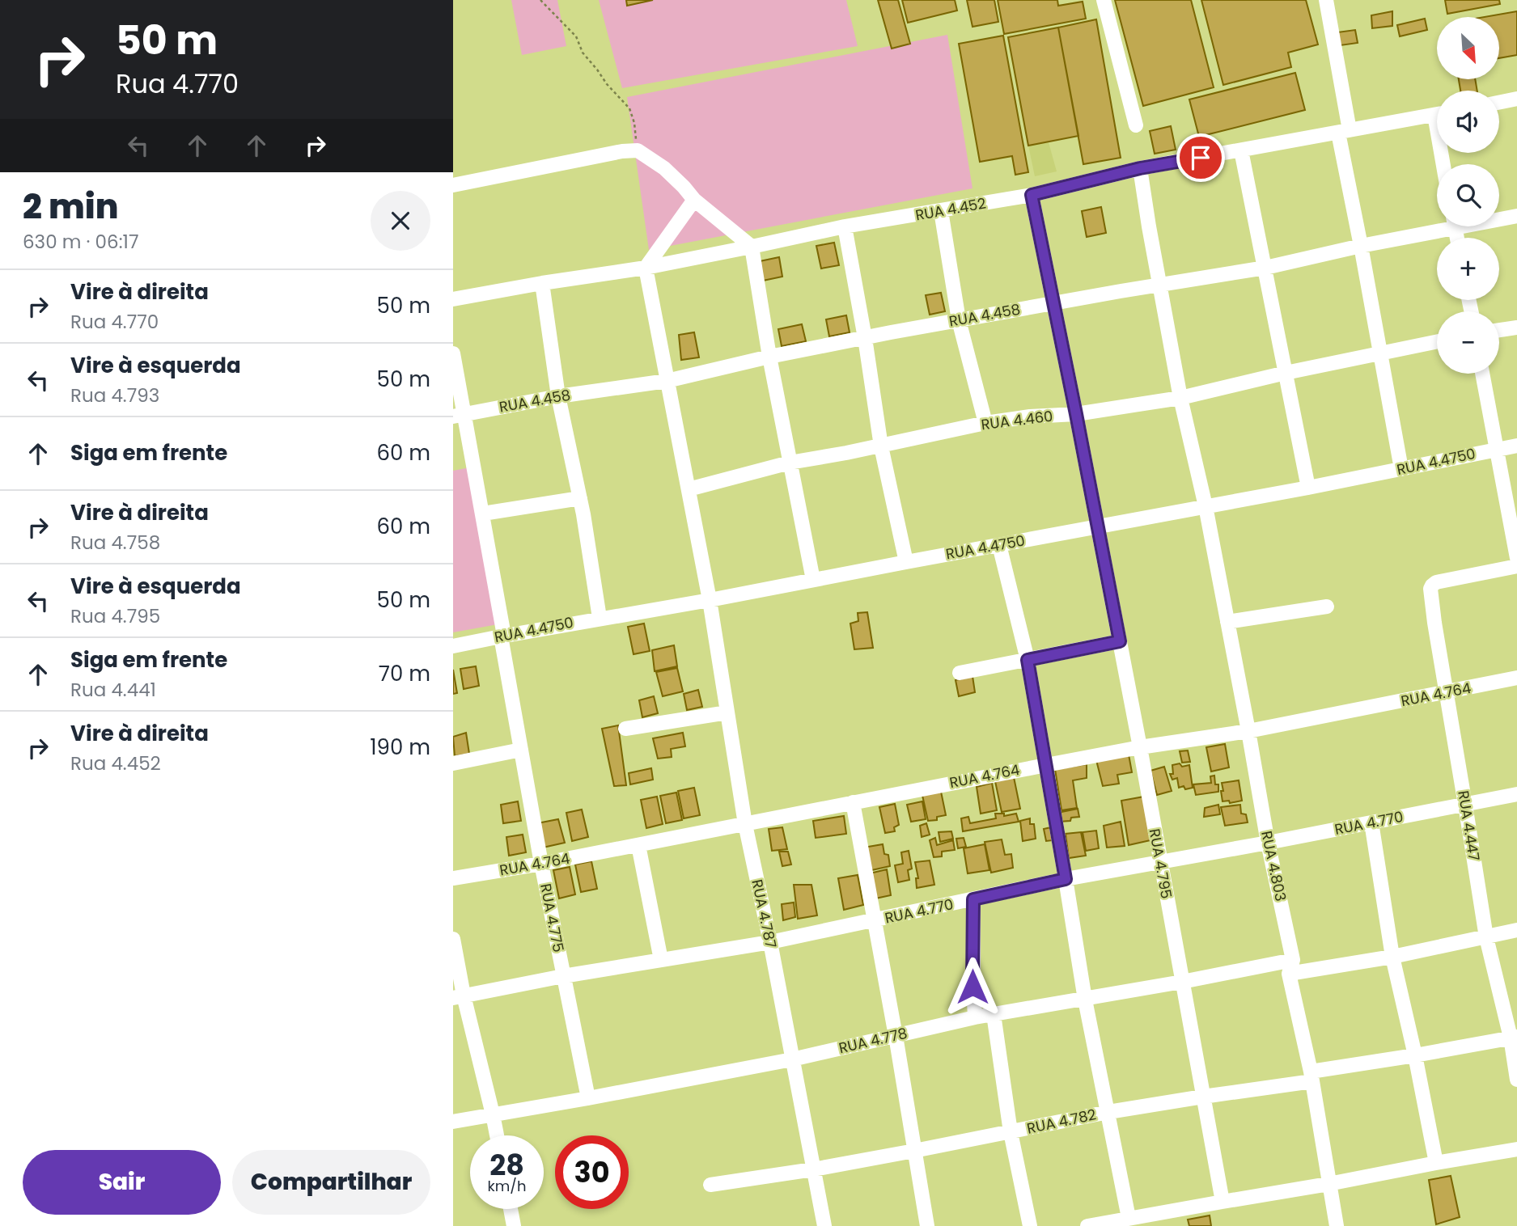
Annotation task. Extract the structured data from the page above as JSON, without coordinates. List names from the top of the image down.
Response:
{
  "streets": {
    "street": [
      "RUA 4.452",
      "RUA 4.458",
      "RUA 4.460",
      "RUA 4.4750",
      "RUA 4.764",
      "RUA 4.770",
      "RUA 4.447",
      "RUA 4.795",
      "RUA 4.803",
      "RUA 4.787",
      "RUA 4.775",
      "RUA 4.778",
      "RUA 4.782"
    ]
  },
  "crossings": [
    ["RUA 4.452", "RUA 4.795"],
    ["RUA 4.452", "RUA 4.803"],
    ["RUA 4.452", "RUA 4.787"],
    ["RUA 4.458", "RUA 4.795"],
    ["RUA 4.458", "RUA 4.803"],
    ["RUA 4.458", "RUA 4.787"],
    ["RUA 4.458", "RUA 4.775"],
    ["RUA 4.460", "RUA 4.795"],
    ["RUA 4.460", "RUA 4.803"],
    ["RUA 4.460", "RUA 4.787"],
    ["RUA 4.4750", "RUA 4.795"],
    ["RUA 4.4750", "RUA 4.803"],
    ["RUA 4.4750", "RUA 4.787"],
    ["RUA 4.4750", "RUA 4.775"],
    ["RUA 4.764", "RUA 4.447"],
    ["RUA 4.764", "RUA 4.795"],
    ["RUA 4.764", "RUA 4.803"],
    ["RUA 4.764", "RUA 4.787"],
    ["RUA 4.764", "RUA 4.775"],
    ["RUA 4.770", "RUA 4.447"],
    ["RUA 4.770", "RUA 4.795"],
    ["RUA 4.770", "RUA 4.803"],
    ["RUA 4.770", "RUA 4.787"],
    ["RUA 4.770", "RUA 4.775"],
    ["RUA 4.447", "RUA 4.778"],
    ["RUA 4.447", "RUA 4.782"],
    ["RUA 4.795", "RUA 4.778"],
    ["RUA 4.795", "RUA 4.782"],
    ["RUA 4.803", "RUA 4.778"],
    ["RUA 4.803", "RUA 4.782"],
    ["RUA 4.787", "RUA 4.778"],
    ["RUA 4.787", "RUA 4.782"],
    ["RUA 4.775", "RUA 4.778"]
  ],
  "north": "bottom right",
  "page": {
    "turn": ["50 m", "Rua 4.770"],
    "map_buttons": ["+", "−"],
    "heading": ["2 min", "630 m · 06:17"],
    "list": [
      {
        "name": "Vire à direita",
        "note": "Rua 4.770",
        "value": "50 m"
      },
      {
        "name": "Vire à esquerda",
        "note": "Rua 4.793",
        "value": "50 m"
      },
      {
        "name": "Siga em frente",
        "value": "60 m"
      },
      {
        "name": "Vire à direita",
        "note": "Rua 4.758",
        "value": "60 m"
      },
      {
        "name": "Vire à esquerda",
        "note": "Rua 4.795",
        "value": "50 m"
      },
      {
        "name": "Siga em frente",
        "note": "Rua 4.441",
        "value": "70 m"
      },
      {
        "name": "Vire à direita",
        "note": "Rua 4.452",
        "value": "190 m"
      }
    ],
    "speed": "28 km/h",
    "limit": "30",
    "buttons": ["Sair", "Compartilhar"]
  }
}
